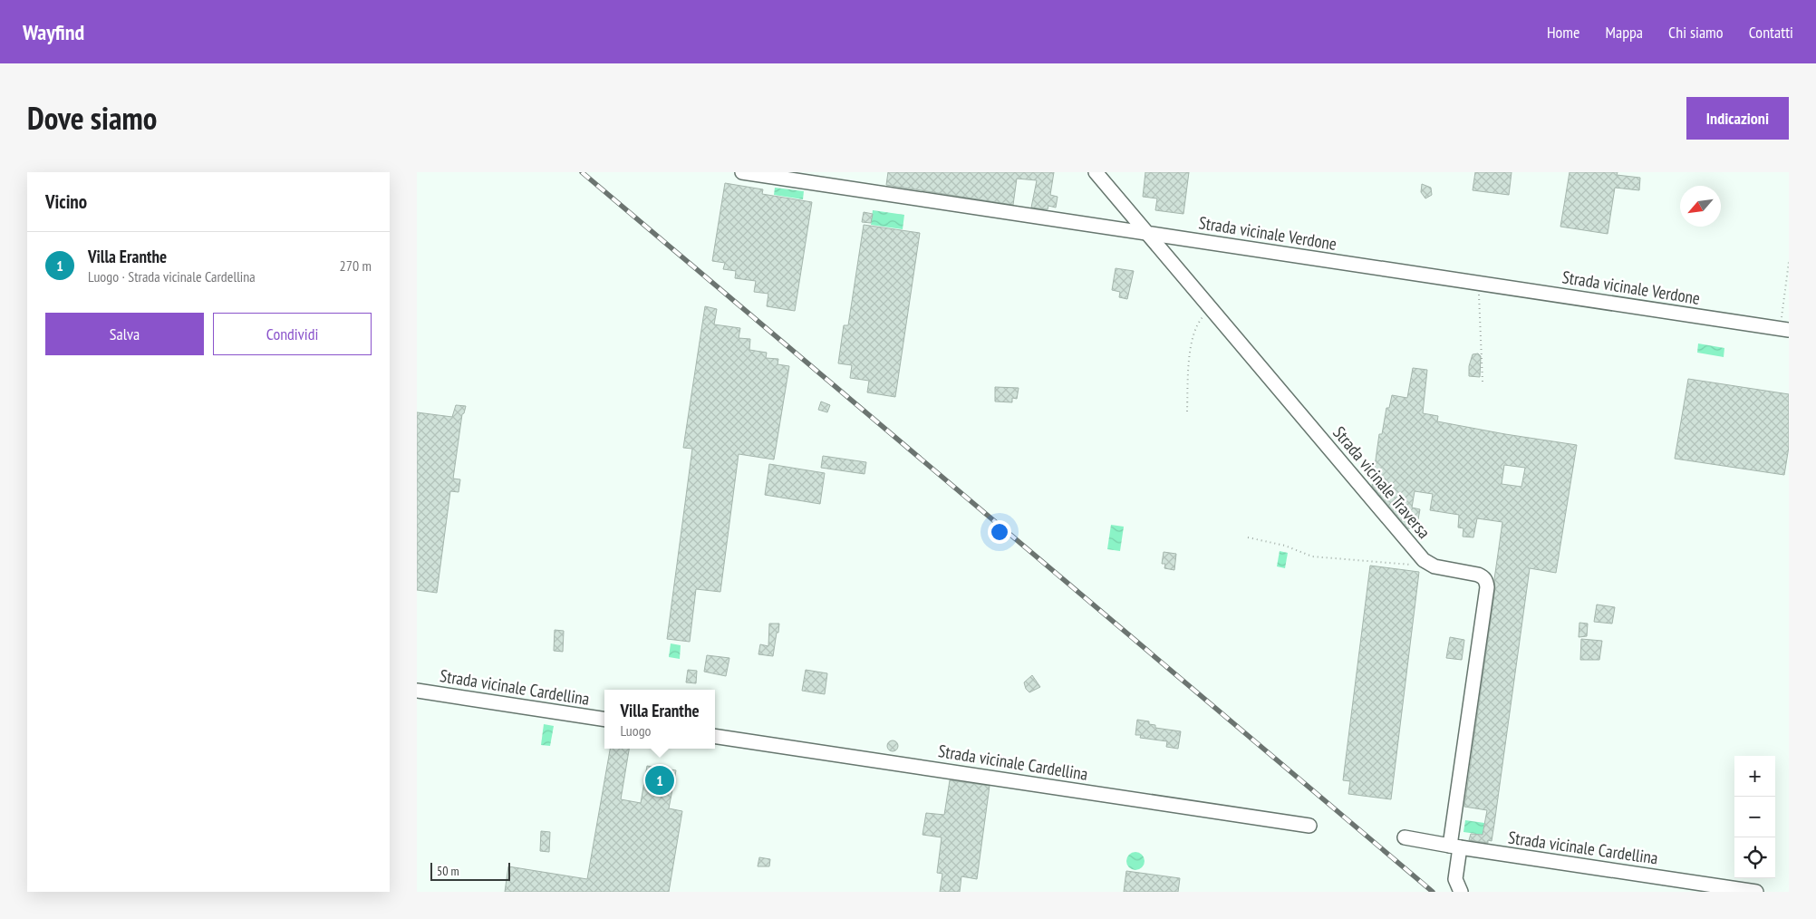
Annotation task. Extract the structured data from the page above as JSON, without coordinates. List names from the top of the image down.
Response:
{
  "streets": {
    "street": ["Strada vicinale Verdone", "Strada vicinale Traversa", "Strada vicinale Cardellina"]
  },
  "crossings": [
    ["Strada vicinale Verdone", "Strada vicinale Traversa"],
    ["Strada vicinale Traversa", "Strada vicinale Cardellina"]
  ],
  "scale_bar": "50 m",
  "north": "bottom left",
  "page": {
    "header": "Wayfind",
    "nav": [
      "Home",
      "Mappa",
      "Chi siamo",
      "Contatti"
    ],
    "title": "Dove siamo",
    "buttons": [
      "Indicazioni",
      ["Salva", "Condividi"]
    ],
    "heading": "Vicino",
    "list": [
      {
        "mark": "1",
        "name": "Villa Eranthe",
        "note": "Luogo · Strada vicinale Cardellina",
        "value": "270 m"
      }
    ],
    "popup": ["Villa Eranthe", "Luogo"],
    "map_buttons": ["+", "−"],
    "pins": "1",
    "scale": "50 m"
  }
}
